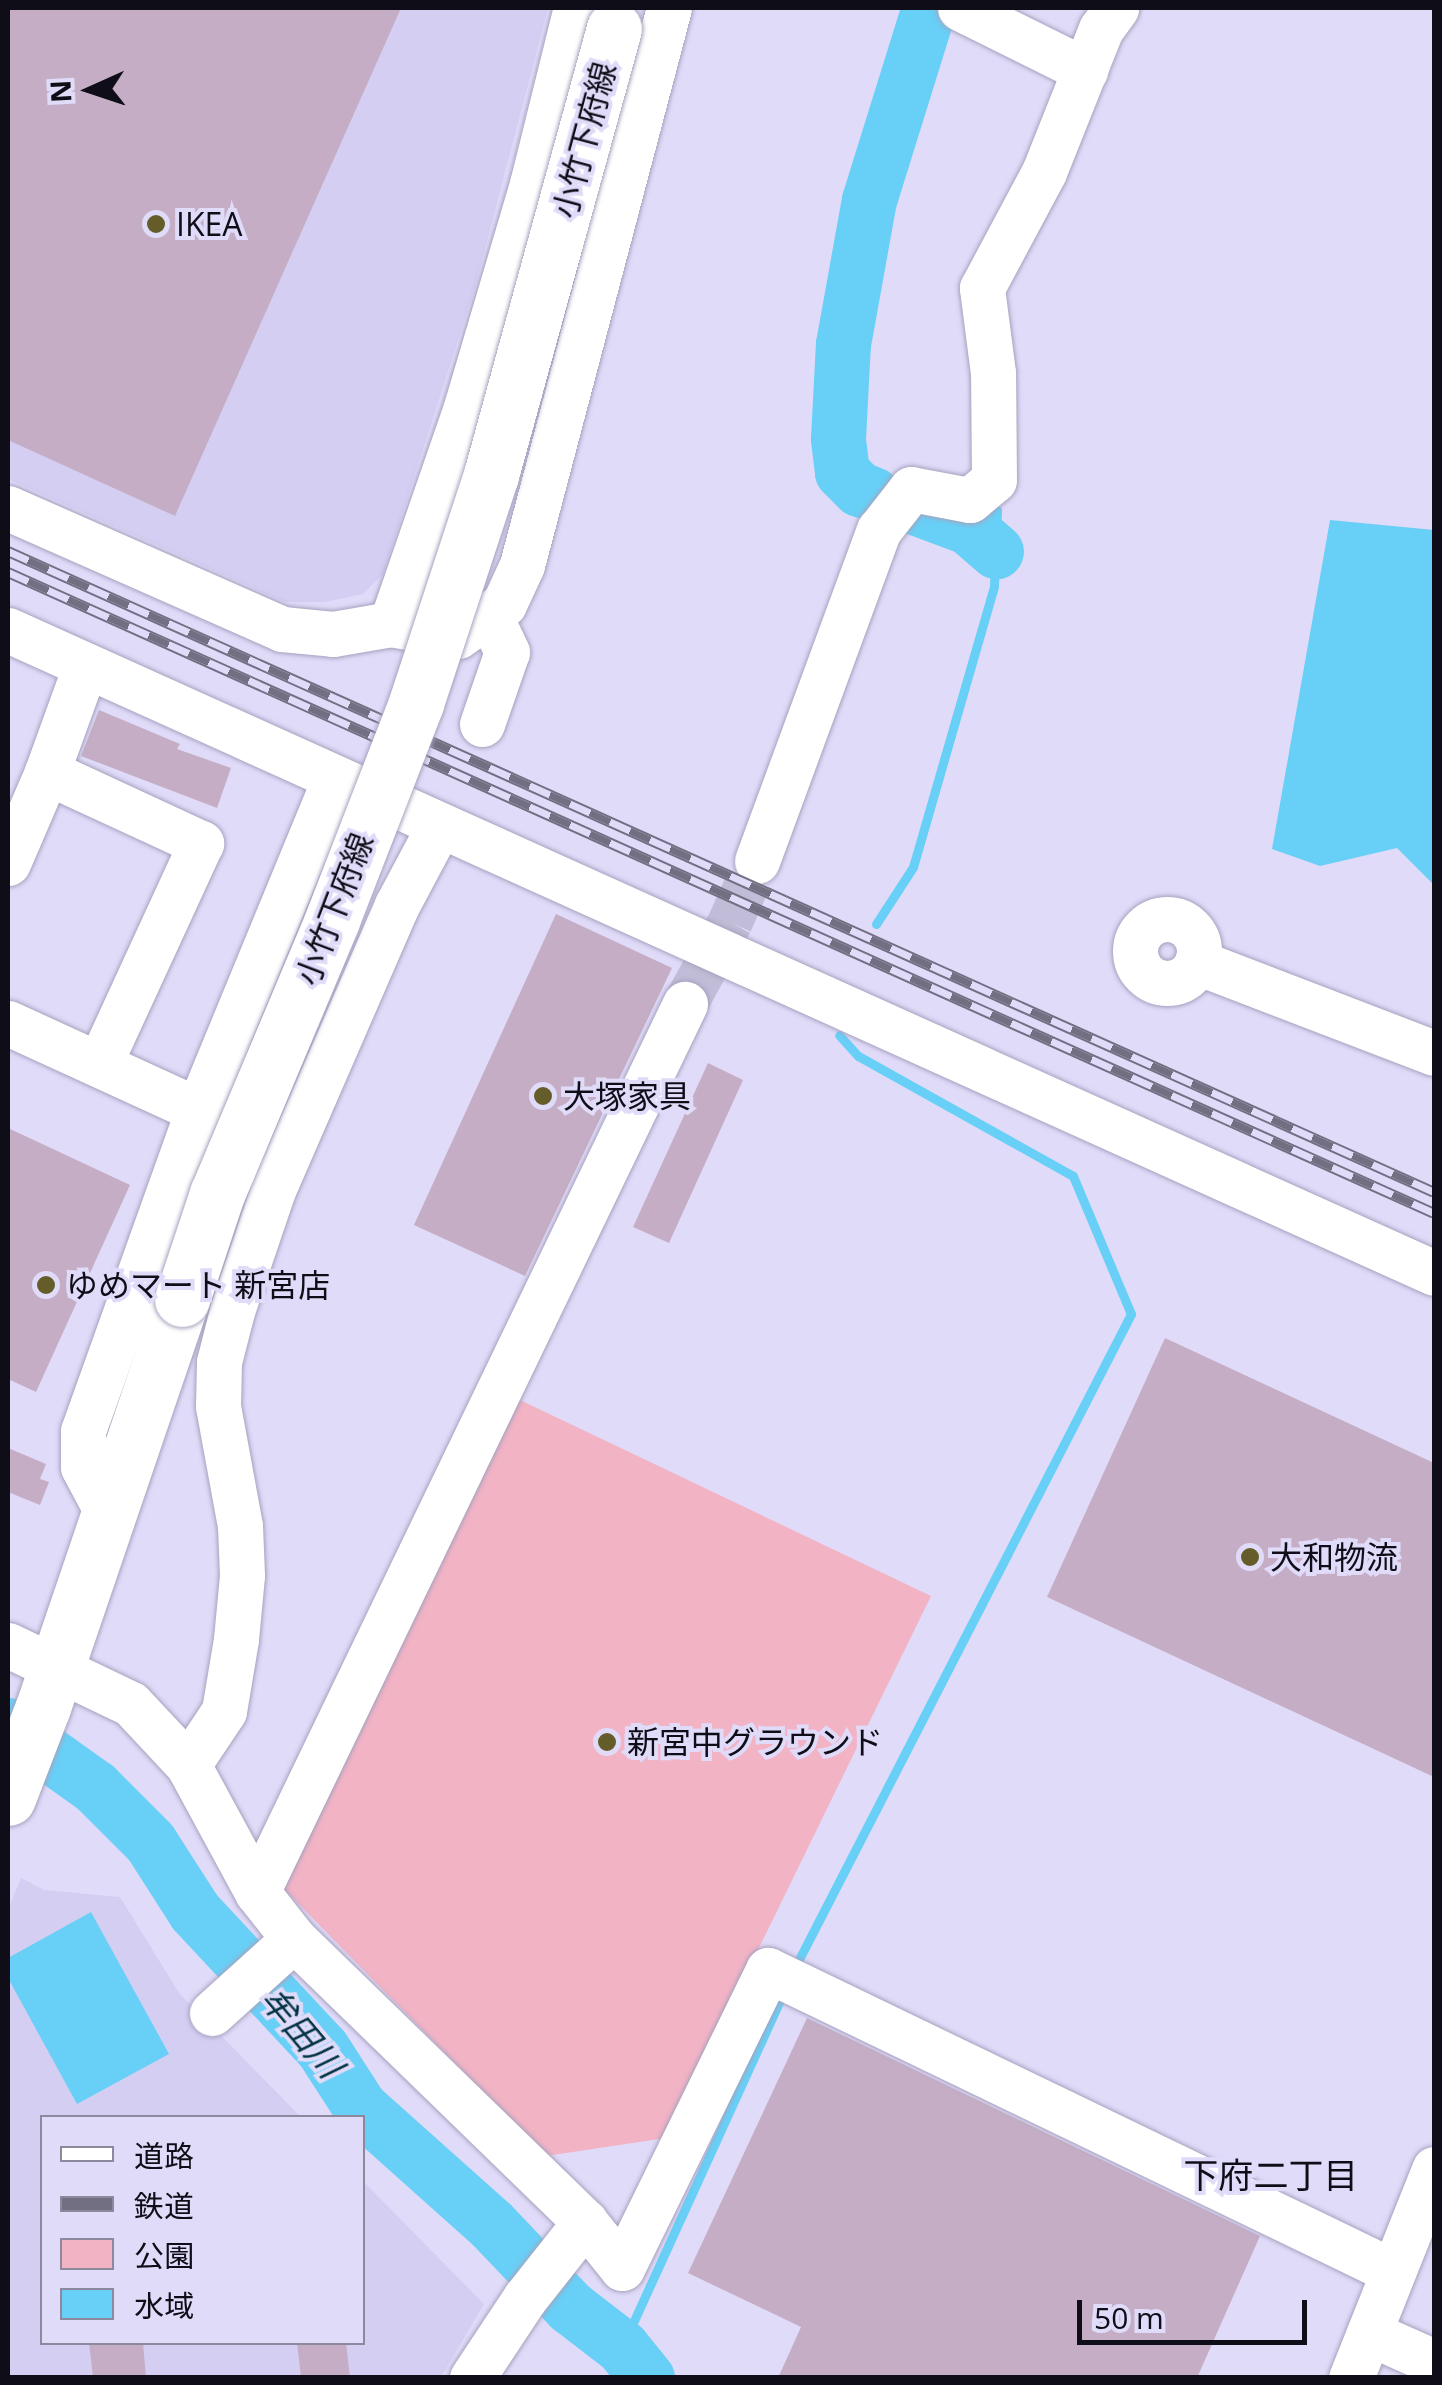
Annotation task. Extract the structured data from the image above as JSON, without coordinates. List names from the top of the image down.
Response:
{
  "streets": {
    "main road": ["小竹下府線"]
  },
  "districts": ["下府二丁目"],
  "water": ["牟田川"],
  "places": [
    "IKEA",
    "大塚家具",
    "ゆめマート 新宮店",
    "大和物流",
    "新宮中グラウンド"
  ],
  "legend": [
    "道路",
    "鉄道",
    "公園",
    "水域"
  ],
  "scale_bar": "50 m",
  "north": "left"
}
